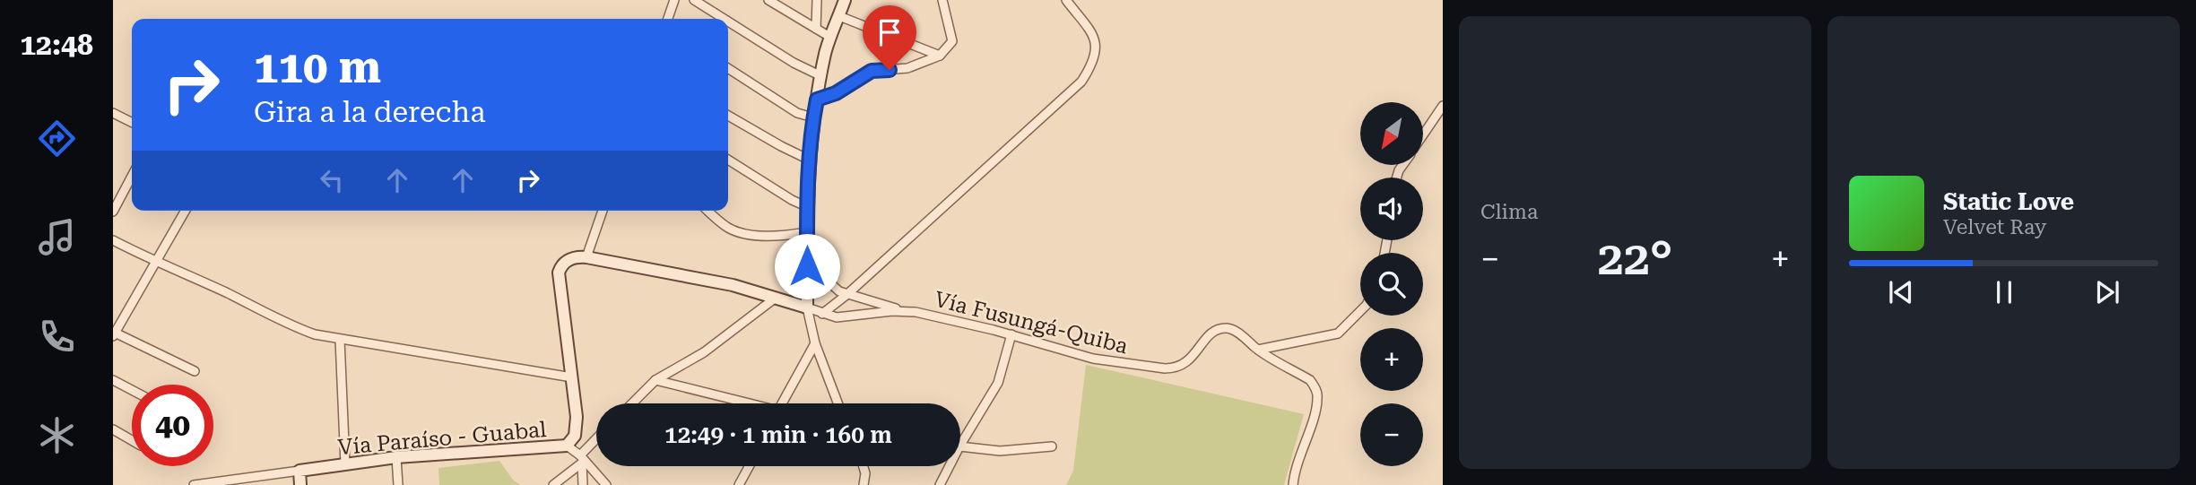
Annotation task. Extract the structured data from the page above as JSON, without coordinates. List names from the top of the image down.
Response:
{
  "streets": {
    "street": ["Vía Fusungá-Quiba", "Vía Paraíso - Guabal"]
  },
  "north": "bottom left",
  "page": {
    "tabs": "12:48",
    "tile": "Clima",
    "turn": ["110 m", "Gira a la derecha"],
    "map_buttons": ["+", "−"],
    "song": ["Static Love", "Velvet Ray"],
    "heat": ["−", "22°", "+"],
    "limit": "40",
    "trip": "12:49 · 1 min · 160 m"
  }
}
